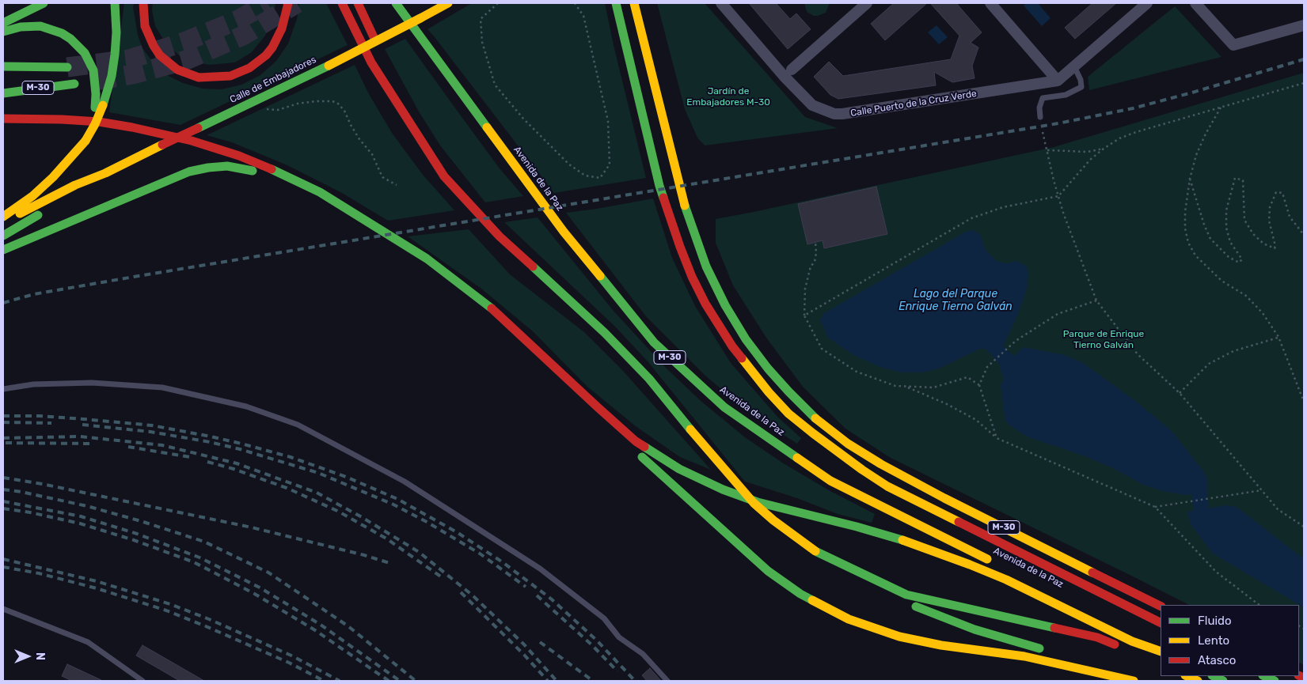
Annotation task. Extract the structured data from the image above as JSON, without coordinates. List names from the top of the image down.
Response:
{
  "streets": {
    "main road": ["Calle de Embajadores", "M-30", "Avenida de la Paz"],
    "street": ["Calle Puerto de la Cruz Verde"]
  },
  "water": ["Lago del Parque Enrique Tierno Galván"],
  "parks": ["Jardín de Embajadores M-30", "Parque de Enrique Tierno Galván"],
  "legend": ["Fluido", "Lento", "Atasco"],
  "north": "right"
}
